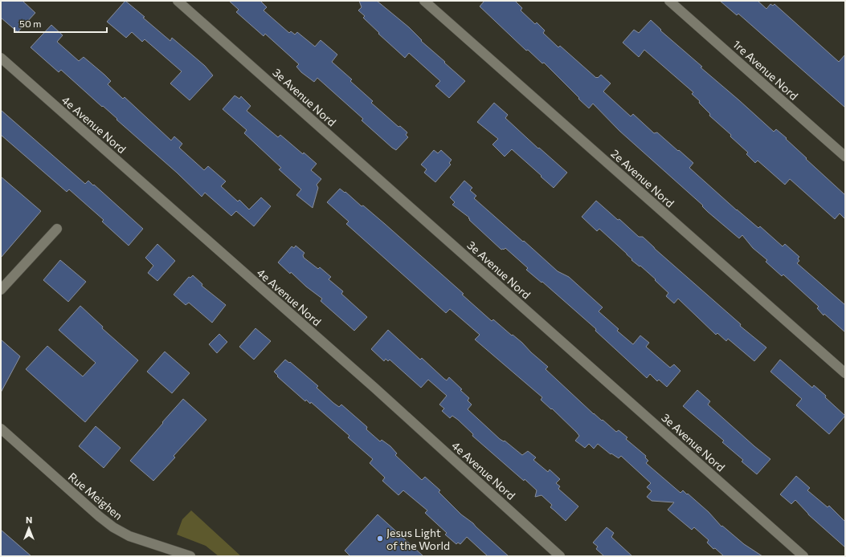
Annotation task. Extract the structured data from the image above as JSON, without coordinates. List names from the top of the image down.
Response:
{
  "streets": {
    "street": [
      "1re Avenue Nord",
      "3e Avenue Nord",
      "4e Avenue Nord",
      "2e Avenue Nord",
      "Rue Meighen"
    ]
  },
  "places": ["Jesus Light of the World"],
  "scale_bar": "50 m",
  "north": "top"
}
